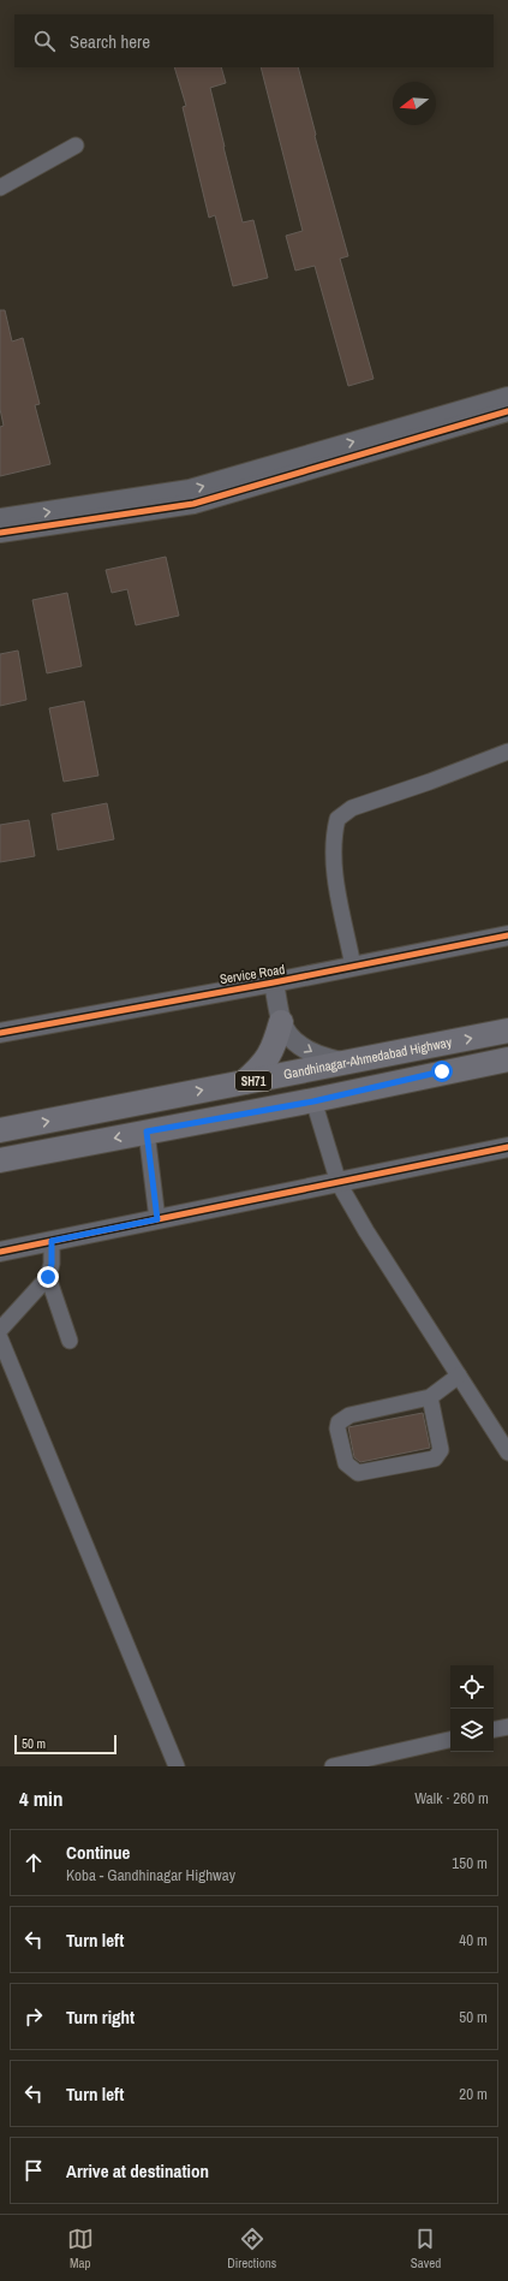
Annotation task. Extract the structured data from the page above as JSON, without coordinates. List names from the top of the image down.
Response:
{
  "streets": {
    "main road": ["Gandhinagar-Ahmedabad Highway", "SH71"],
    "street": ["Service Road"]
  },
  "scale_bar": "50 m",
  "north": "left",
  "page": {
    "search": "Search here",
    "scale": "50 m",
    "heading": ["4 min", "Walk · 260 m"],
    "list": [
      ["Continue", "Koba - Gandhinagar Highway", "150 m"],
      ["Turn left", "40 m"],
      ["Turn right", "50 m"],
      ["Turn left", "20 m"],
      "Arrive at destination"
    ],
    "nav": ["Map", "Directions", "Saved"]
  }
}
